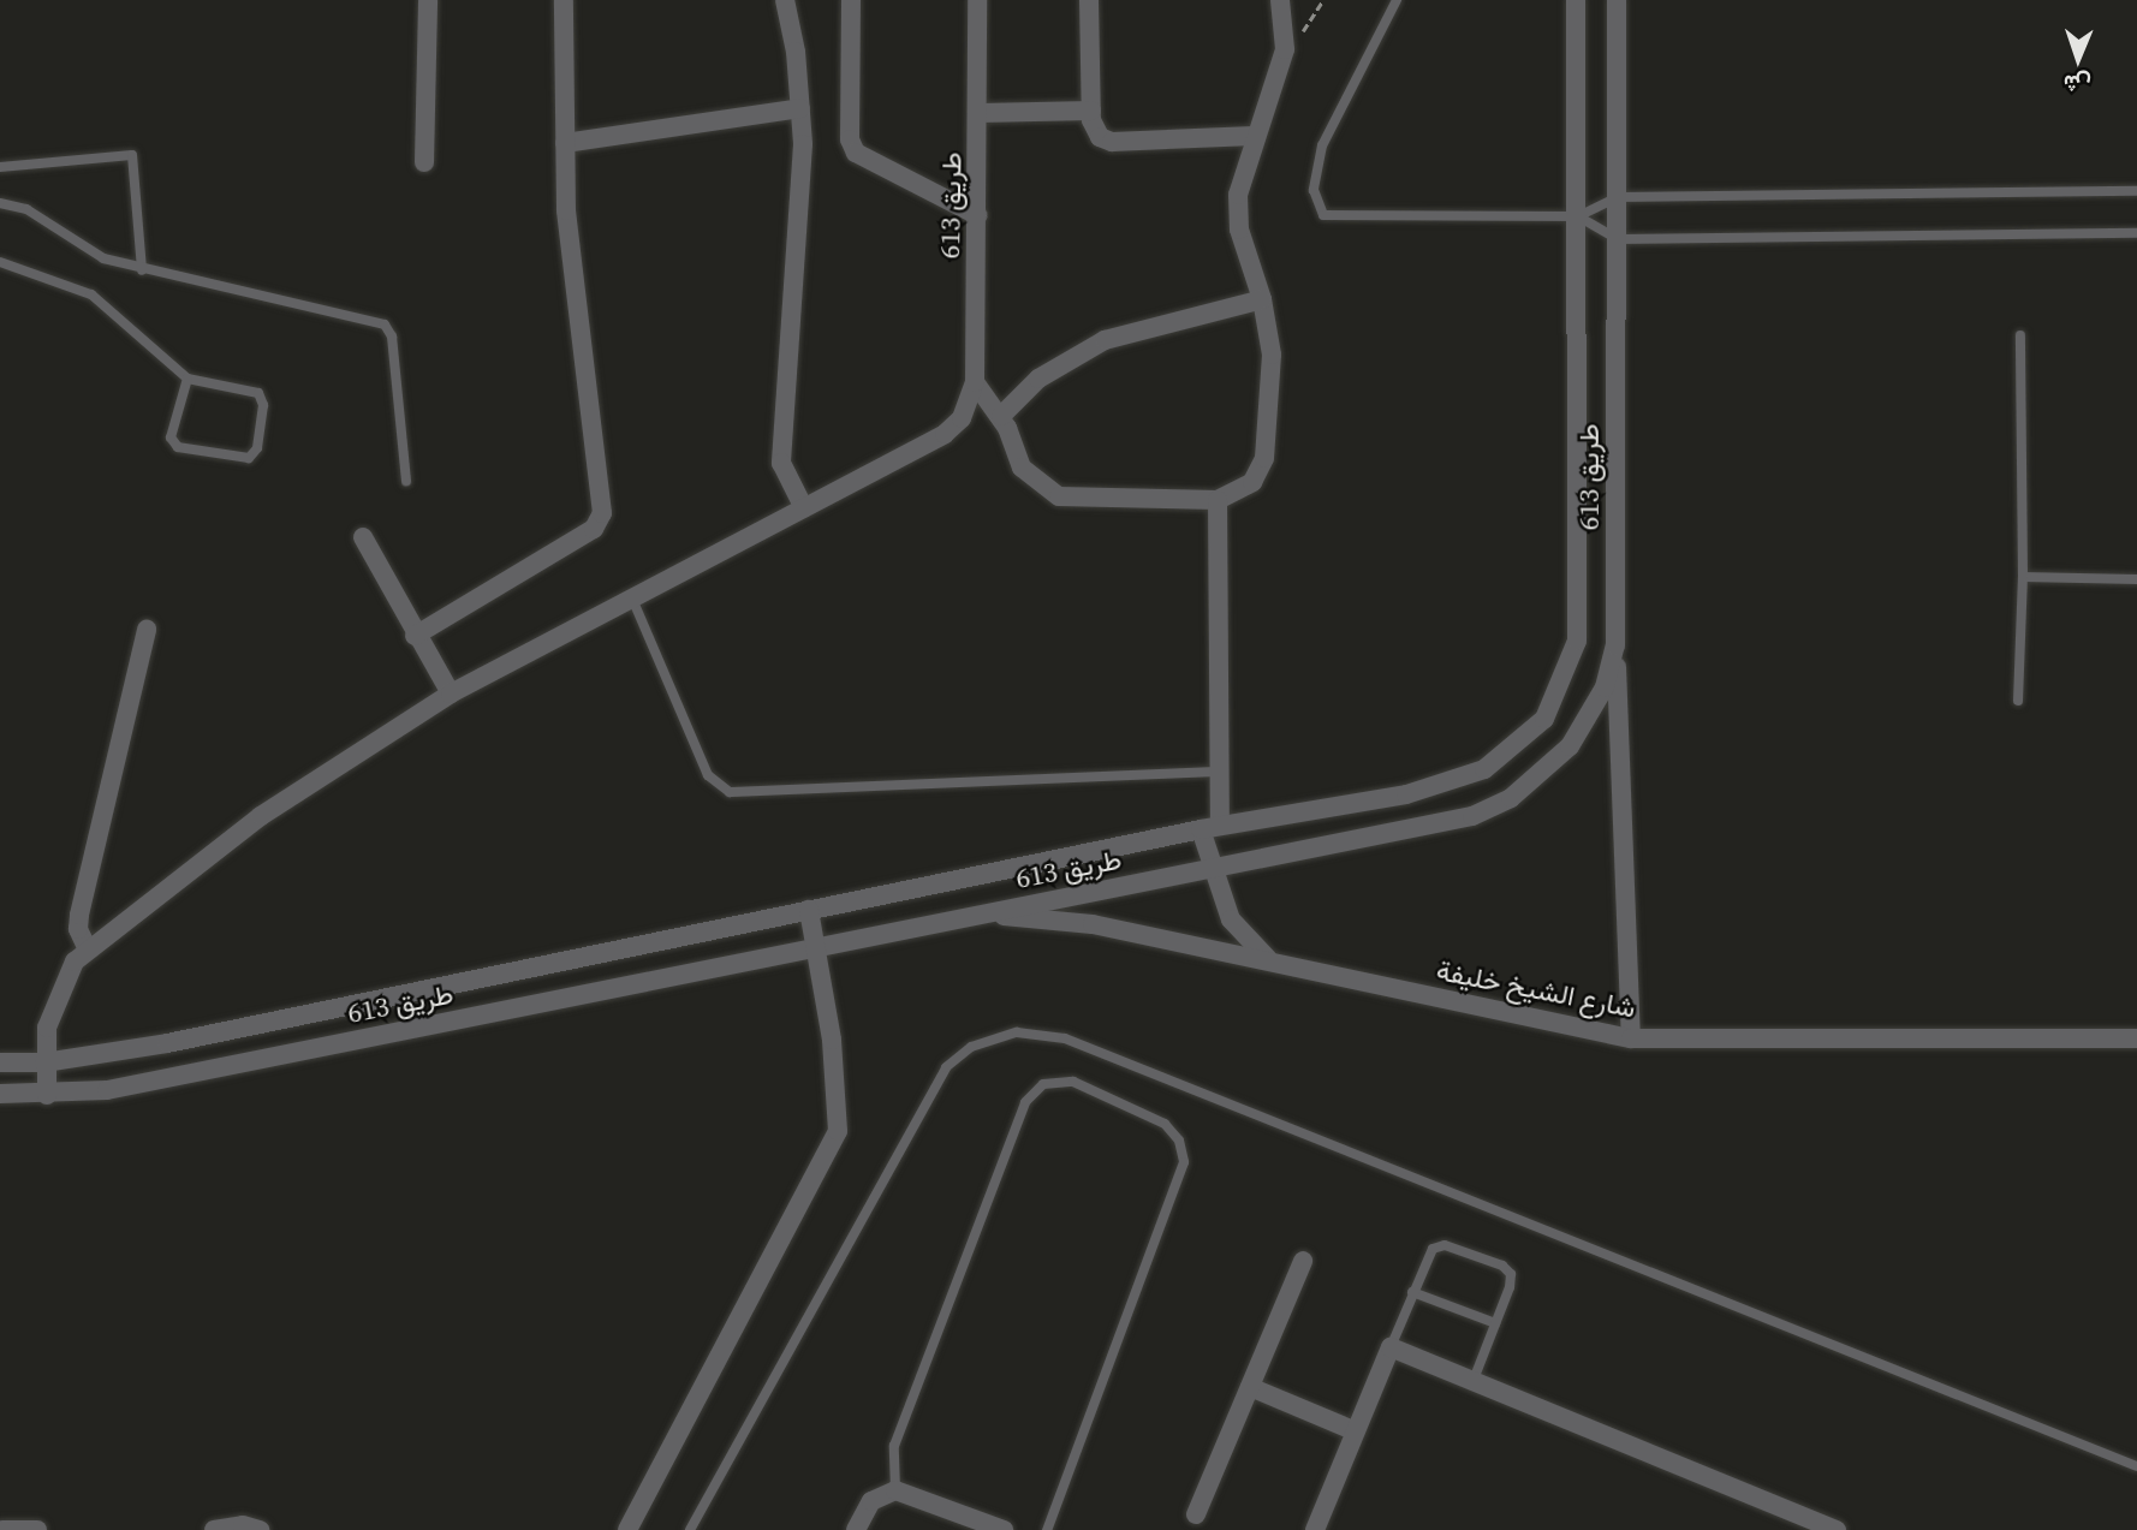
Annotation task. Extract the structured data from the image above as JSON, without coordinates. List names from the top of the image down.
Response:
{
  "streets": {
    "street": ["طريق 613", "شارع الشيخ خليفة"]
  },
  "crossings": [
    ["طريق 613", "شارع الشيخ خليفة"]
  ],
  "north": "bottom"
}
